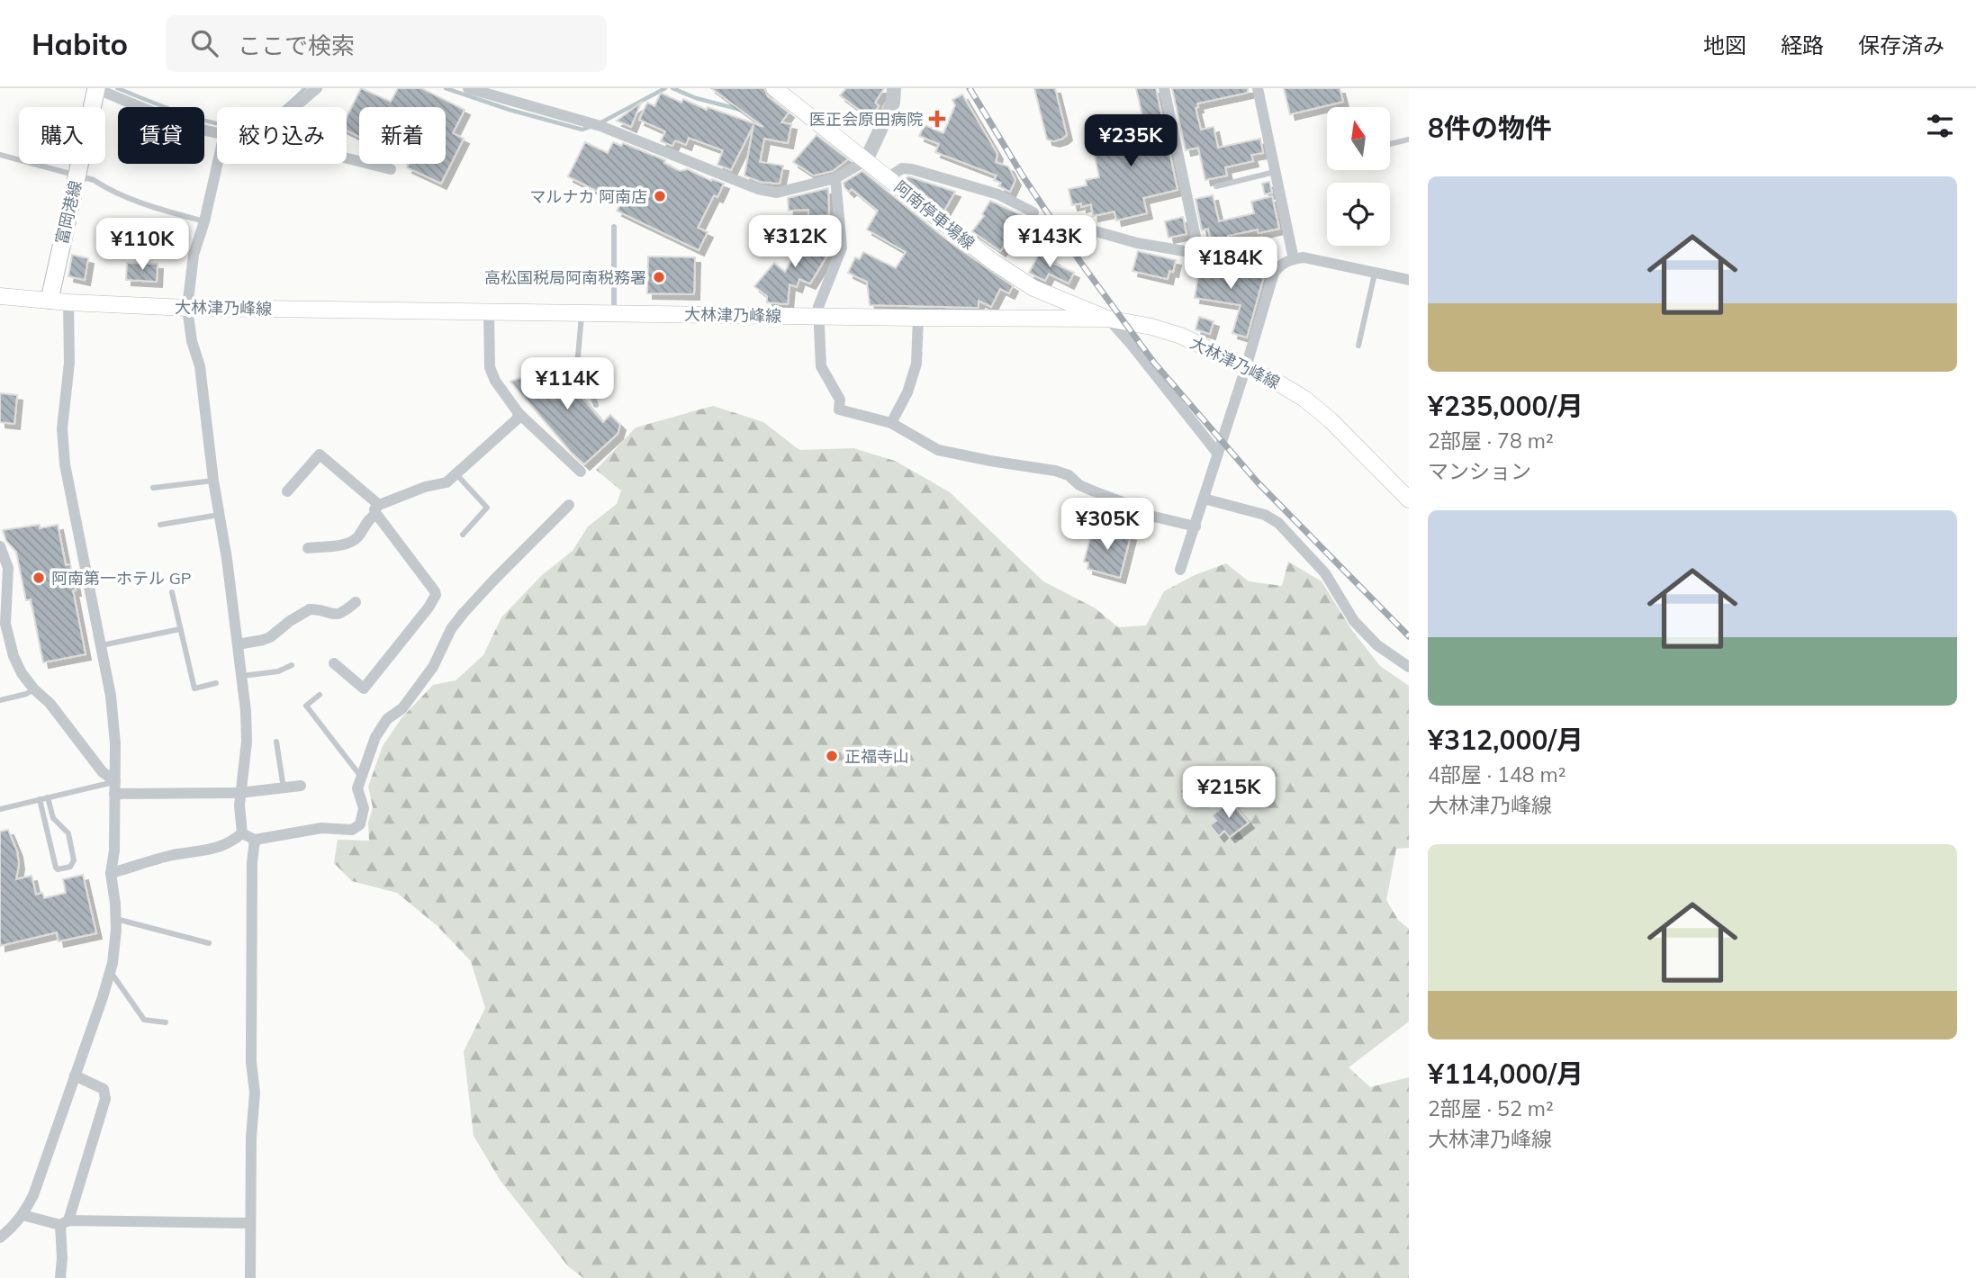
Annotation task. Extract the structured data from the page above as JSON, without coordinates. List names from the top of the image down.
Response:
{
  "streets": {
    "main road": ["富岡港線", "阿南停車場線", "大林津乃峰線"]
  },
  "crossings": [
    ["富岡港線", "大林津乃峰線"],
    ["阿南停車場線", "大林津乃峰線"]
  ],
  "places": {
    "health": ["医正会原田病院"],
    "other": [
      "マルナカ 阿南店",
      "高松国税局阿南税務署",
      "阿南第一ホテル GP",
      "正福寺山"
    ]
  },
  "north": "top",
  "page": {
    "header": "Habito",
    "search": "ここで検索",
    "nav": ["地図", "経路", "保存済み"],
    "heading": "8件の物件",
    "chip": [
      "購入",
      "賃貸",
      "絞り込み",
      "新着"
    ],
    "price": [
      "¥235K",
      "¥312K",
      "¥143K",
      "¥110K",
      "¥184K",
      "¥114K",
      "¥305K",
      "¥215K"
    ],
    "list": [
      {
        "name": "¥235,000/月",
        "note": "2部屋 · 78 m² · マンション"
      },
      {
        "name": "¥312,000/月",
        "note": "4部屋 · 148 m² · 大林津乃峰線"
      },
      {
        "name": "¥114,000/月",
        "note": "2部屋 · 52 m² · 大林津乃峰線"
      }
    ]
  }
}
